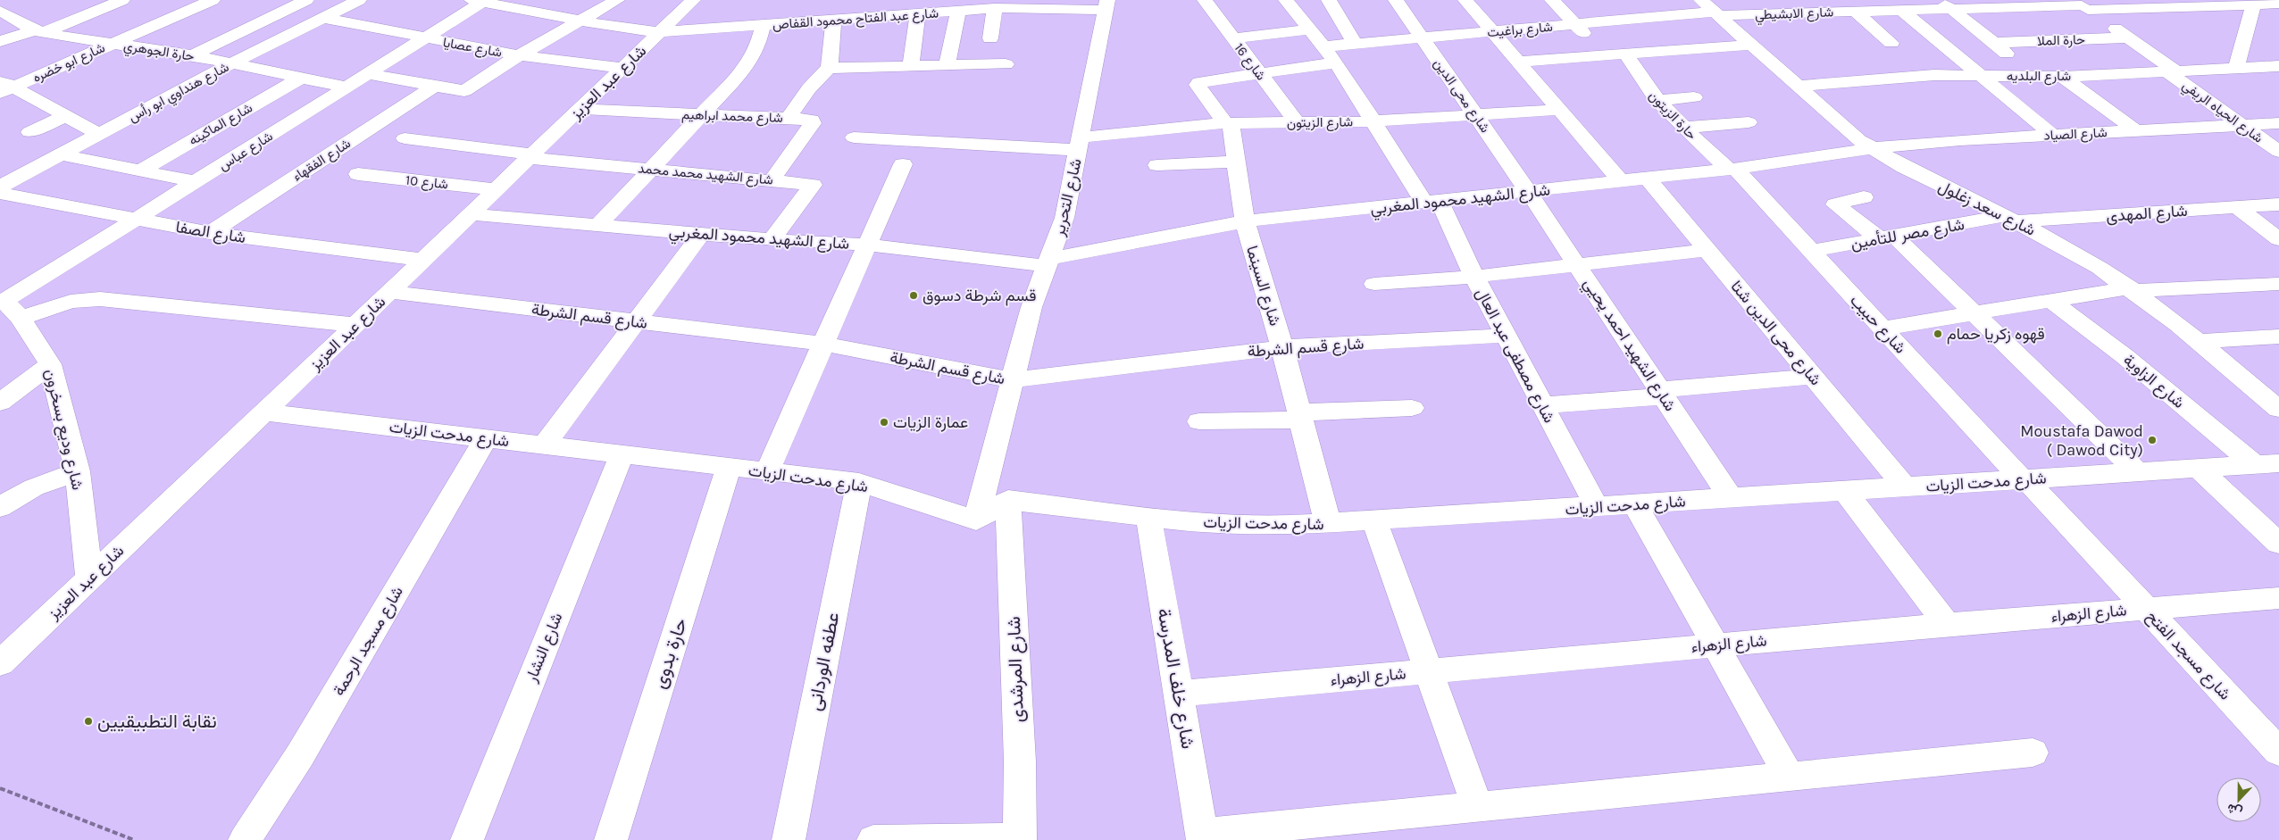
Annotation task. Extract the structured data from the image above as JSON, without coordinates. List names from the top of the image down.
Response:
{
  "streets": {
    "street": [
      "شارع الابشيطي",
      "شارع عبد الفتاح محمود القفاص",
      "شارع براغيت",
      "حارة الملا",
      "شارع عصايا",
      "حارة الجوهري",
      "شارع 16",
      "شارع ابو خضره",
      "شارع البلديه",
      "شارع عبد العزيز",
      "شارع هنداوي ابو رأس",
      "شارع محى الدين",
      "شارع الحياه الريفي",
      "حارة الزيتون",
      "شارع محمد ابراهيم",
      "شارع الزيتون",
      "شارع الماكينه",
      "شارع الصياد",
      "شارع عباس",
      "شارع الفقهاء",
      "شارع الشهيد محمد محمد",
      "شارع 10",
      "شارع التحرير",
      "شارع الشهيد محمود المغربي",
      "شارع سعد زغلول",
      "شارع المهدى",
      "شارع الصفا",
      "شارع مصر للتأمين",
      "شارع السينما",
      "شارع قسم الشرطة",
      "شارع حبيب",
      "شارع محى الدين شتا",
      "شارع الشهيد احمد يحيي",
      "شارع مصطفى عبد العال",
      "شارع الزاوية",
      "شارع وديع بسخرون",
      "شارع مدحت الزيات",
      "شارع الزهراء",
      "شارع مسجد الرحمة",
      "شارع النشار",
      "حارة بدوى",
      "شارع مسجد الفتح",
      "عطفه الوردانى",
      "شارع المرشدى",
      "شارع خلف المدرسة"
    ]
  },
  "crossings": [
    ["شارع الابشيطي", "شارع براغيت"],
    ["شارع الابشيطي", "شارع الحياه الريفي"],
    ["شارع الابشيطي", "شارع سعد زغلول"],
    ["شارع عبد الفتاح محمود القفاص", "شارع عبد العزيز"],
    ["شارع عبد الفتاح محمود القفاص", "شارع التحرير"],
    ["شارع براغيت", "شارع محى الدين"],
    ["شارع براغيت", "شارع سعد زغلول"],
    ["شارع براغيت", "شارع مصطفى عبد العال"],
    ["حارة الملا", "شارع الحياه الريفي"],
    ["شارع عصايا", "شارع عبد العزيز"],
    ["شارع عصايا", "شارع هنداوي ابو رأس"],
    ["شارع عصايا", "شارع عباس"],
    ["حارة الجوهري", "شارع ابو خضره"],
    ["حارة الجوهري", "شارع هنداوي ابو رأس"],
    ["حارة الجوهري", "شارع الماكينه"],
    ["حارة الجوهري", "شارع عباس"],
    ["شارع 16", "شارع الزيتون"],
    ["شارع البلديه", "شارع الحياه الريفي"],
    ["شارع البلديه", "شارع سعد زغلول"],
    ["شارع عبد العزيز", "شارع محمد ابراهيم"],
    ["شارع عبد العزيز", "شارع الشهيد محمد محمد"],
    ["شارع عبد العزيز", "شارع 10"],
    ["شارع عبد العزيز", "شارع الشهيد محمود المغربي"],
    ["شارع عبد العزيز", "شارع الصفا"],
    ["شارع عبد العزيز", "شارع قسم الشرطة"],
    ["شارع عبد العزيز", "شارع وديع بسخرون"],
    ["شارع عبد العزيز", "شارع مدحت الزيات"],
    ["شارع محى الدين", "شارع الزيتون"],
    ["شارع محى الدين", "شارع الشهيد محمود المغربي"],
    ["شارع محى الدين", "شارع الشهيد احمد يحيي"],
    ["شارع الحياه الريفي", "شارع الصياد"],
    ["حارة الزيتون", "شارع الشهيد محمود المغربي"],
    ["حارة الزيتون", "شارع حبيب"],
    ["شارع محمد ابراهيم", "شارع الشهيد محمد محمد"],
    ["شارع الزيتون", "شارع التحرير"],
    ["شارع الزيتون", "شارع السينما"],
    ["شارع الزيتون", "شارع مصطفى عبد العال"],
    ["شارع الصياد", "شارع الشهيد محمود المغربي"],
    ["شارع الصياد", "شارع سعد زغلول"],
    ["شارع عباس", "شارع الصفا"],
    ["شارع عباس", "شارع وديع بسخرون"],
    ["شارع الفقهاء", "شارع الصفا"],
    ["شارع الشهيد محمد محمد", "شارع الشهيد محمود المغربي"],
    ["شارع التحرير", "شارع الشهيد محمود المغربي"],
    ["شارع التحرير", "شارع قسم الشرطة"],
    ["شارع التحرير", "شارع مدحت الزيات"],
    ["شارع الشهيد محمود المغربي", "شارع سعد زغلول"],
    ["شارع الشهيد محمود المغربي", "شارع السينما"],
    ["شارع الشهيد محمود المغربي", "شارع حبيب"],
    ["شارع الشهيد محمود المغربي", "شارع محى الدين شتا"],
    ["شارع الشهيد محمود المغربي", "شارع الشهيد احمد يحيي"],
    ["شارع الشهيد محمود المغربي", "شارع مصطفى عبد العال"],
    ["شارع سعد زغلول", "شارع المهدى"],
    ["شارع سعد زغلول", "شارع مصر للتأمين"],
    ["شارع المهدى", "شارع مصر للتأمين"],
    ["شارع مصر للتأمين", "شارع حبيب"],
    ["شارع السينما", "شارع قسم الشرطة"],
    ["شارع السينما", "شارع مدحت الزيات"],
    ["شارع قسم الشرطة", "شارع مصطفى عبد العال"],
    ["شارع حبيب", "شارع مدحت الزيات"],
    ["شارع حبيب", "شارع مسجد الفتح"],
    ["شارع محى الدين شتا", "شارع مدحت الزيات"],
    ["شارع الشهيد احمد يحيي", "شارع مدحت الزيات"],
    ["شارع مصطفى عبد العال", "شارع مدحت الزيات"],
    ["شارع الزاوية", "شارع مدحت الزيات"],
    ["شارع مدحت الزيات", "شارع مسجد الرحمة"],
    ["شارع مدحت الزيات", "شارع النشار"],
    ["شارع مدحت الزيات", "حارة بدوى"],
    ["شارع مدحت الزيات", "شارع مسجد الفتح"],
    ["شارع مدحت الزيات", "عطفه الوردانى"],
    ["شارع مدحت الزيات", "شارع المرشدى"],
    ["شارع مدحت الزيات", "شارع خلف المدرسة"],
    ["شارع الزهراء", "شارع مسجد الفتح"],
    ["شارع الزهراء", "شارع خلف المدرسة"]
  ],
  "places": [
    "قسم شرطة دسوق",
    "قهوه زكريا حمام",
    "عمارة الزيات",
    "Moustafa Dawod ( Dawod City)",
    "نقابة التطبيقيين"
  ],
  "north": "bottom"
}
